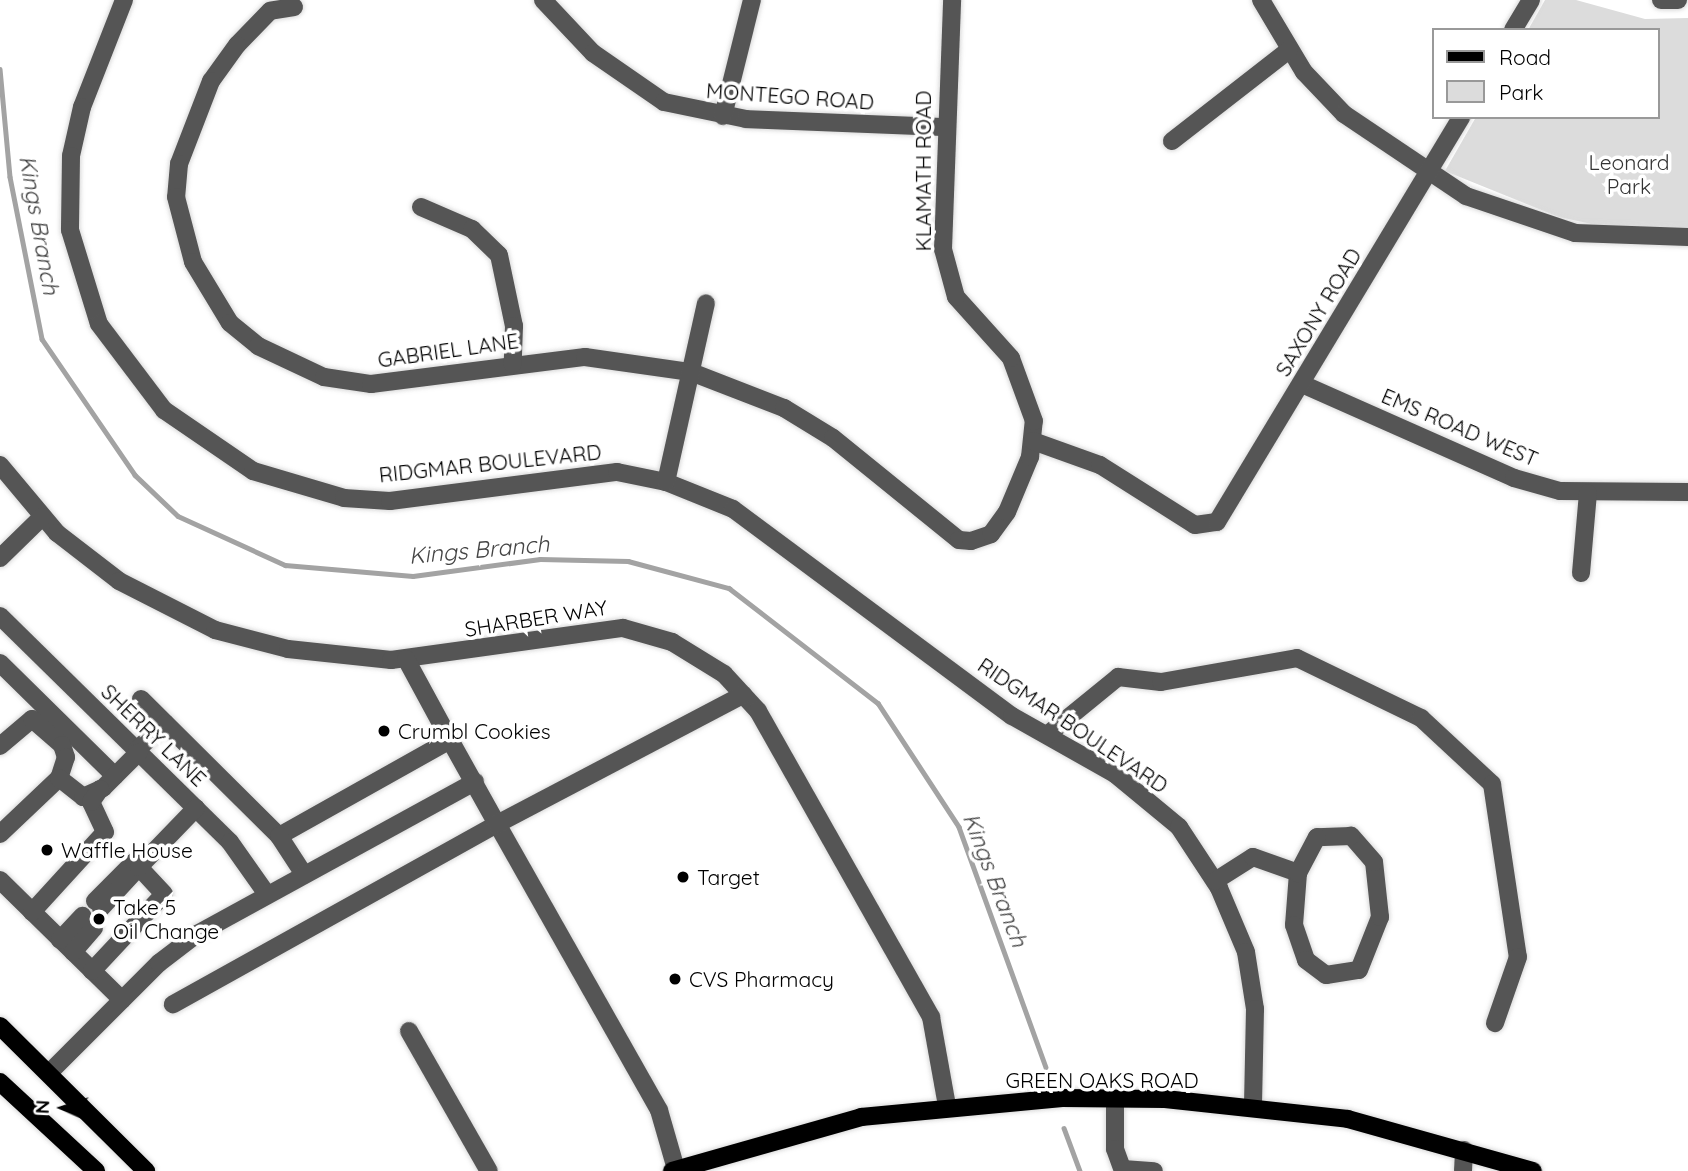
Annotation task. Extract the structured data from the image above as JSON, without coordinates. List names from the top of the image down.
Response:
{
  "streets": {
    "main road": ["GREEN OAKS ROAD"],
    "street": [
      "MONTEGO ROAD",
      "KLAMATH ROAD",
      "SAXONY ROAD",
      "GABRIEL LANE",
      "EMS ROAD WEST",
      "RIDGMAR BOULEVARD",
      "SHARBER WAY",
      "SHERRY LANE"
    ]
  },
  "crossings": [
    ["MONTEGO ROAD", "KLAMATH ROAD"],
    ["KLAMATH ROAD", "SAXONY ROAD"],
    ["KLAMATH ROAD", "GABRIEL LANE"],
    ["SAXONY ROAD", "EMS ROAD WEST"],
    ["RIDGMAR BOULEVARD", "GREEN OAKS ROAD"],
    ["SHARBER WAY", "GREEN OAKS ROAD"]
  ],
  "water": ["Kings Branch"],
  "parks": ["Leonard Park"],
  "places": [
    "Crumbl Cookies",
    "Waffle House",
    "Target",
    "Take 5 Oil Change",
    "CVS Pharmacy"
  ],
  "legend": ["Road", "Park"],
  "north": "left"
}
